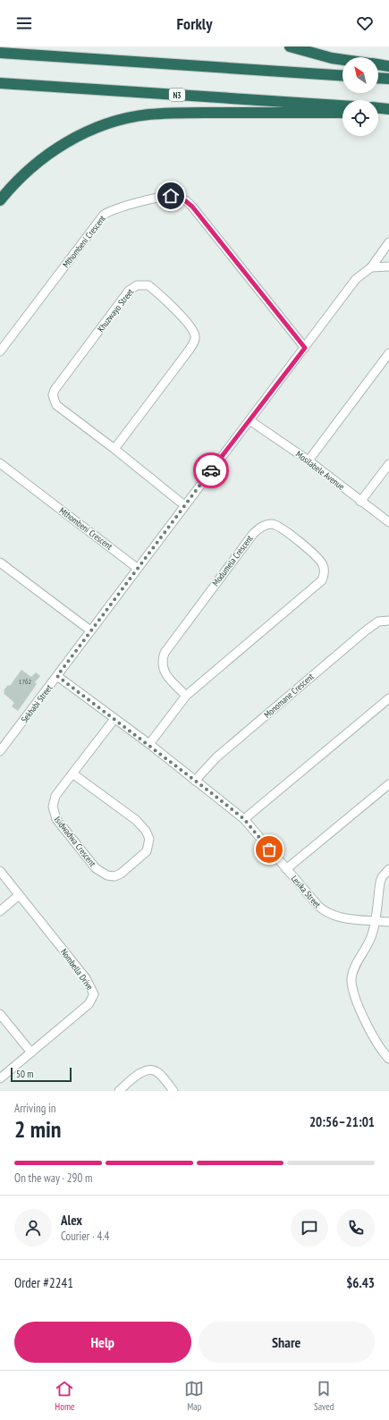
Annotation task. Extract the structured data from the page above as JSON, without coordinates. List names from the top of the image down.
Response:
{
  "streets": {
    "highway": ["N3"],
    "street": [
      "Mthombeni Crescent",
      "Khuzwayo Street",
      "Mosilabele Avenue",
      "Modumela Crescent",
      "Monomane Crescent",
      "Sekhabi Street",
      "Isidwadwa Crescent",
      "Lesika Street",
      "Nombella Drive"
    ]
  },
  "crossings": [
    ["Mthombeni Crescent", "Sekhabi Street"],
    ["Khuzwayo Street", "Sekhabi Street"],
    ["Mosilabele Avenue", "Sekhabi Street"],
    ["Modumela Crescent", "Lesika Street"],
    ["Monomane Crescent", "Lesika Street"],
    ["Sekhabi Street", "Lesika Street"],
    ["Isidwadwa Crescent", "Lesika Street"]
  ],
  "house_numbers": ["1762"],
  "scale_bar": "50 m",
  "north": "top left",
  "page": {
    "header": "Forkly",
    "scale": "50 m",
    "heading": ["2 min", "Arriving in", "20:56–21:01"],
    "panel": [
      "Alex",
      "Courier · 4.4",
      "Order #2241",
      "$6.43"
    ],
    "bar": "On the way · 290 m",
    "buttons": ["Help", "Share"],
    "tabs": ["Home", "Map", "Saved"]
  }
}
